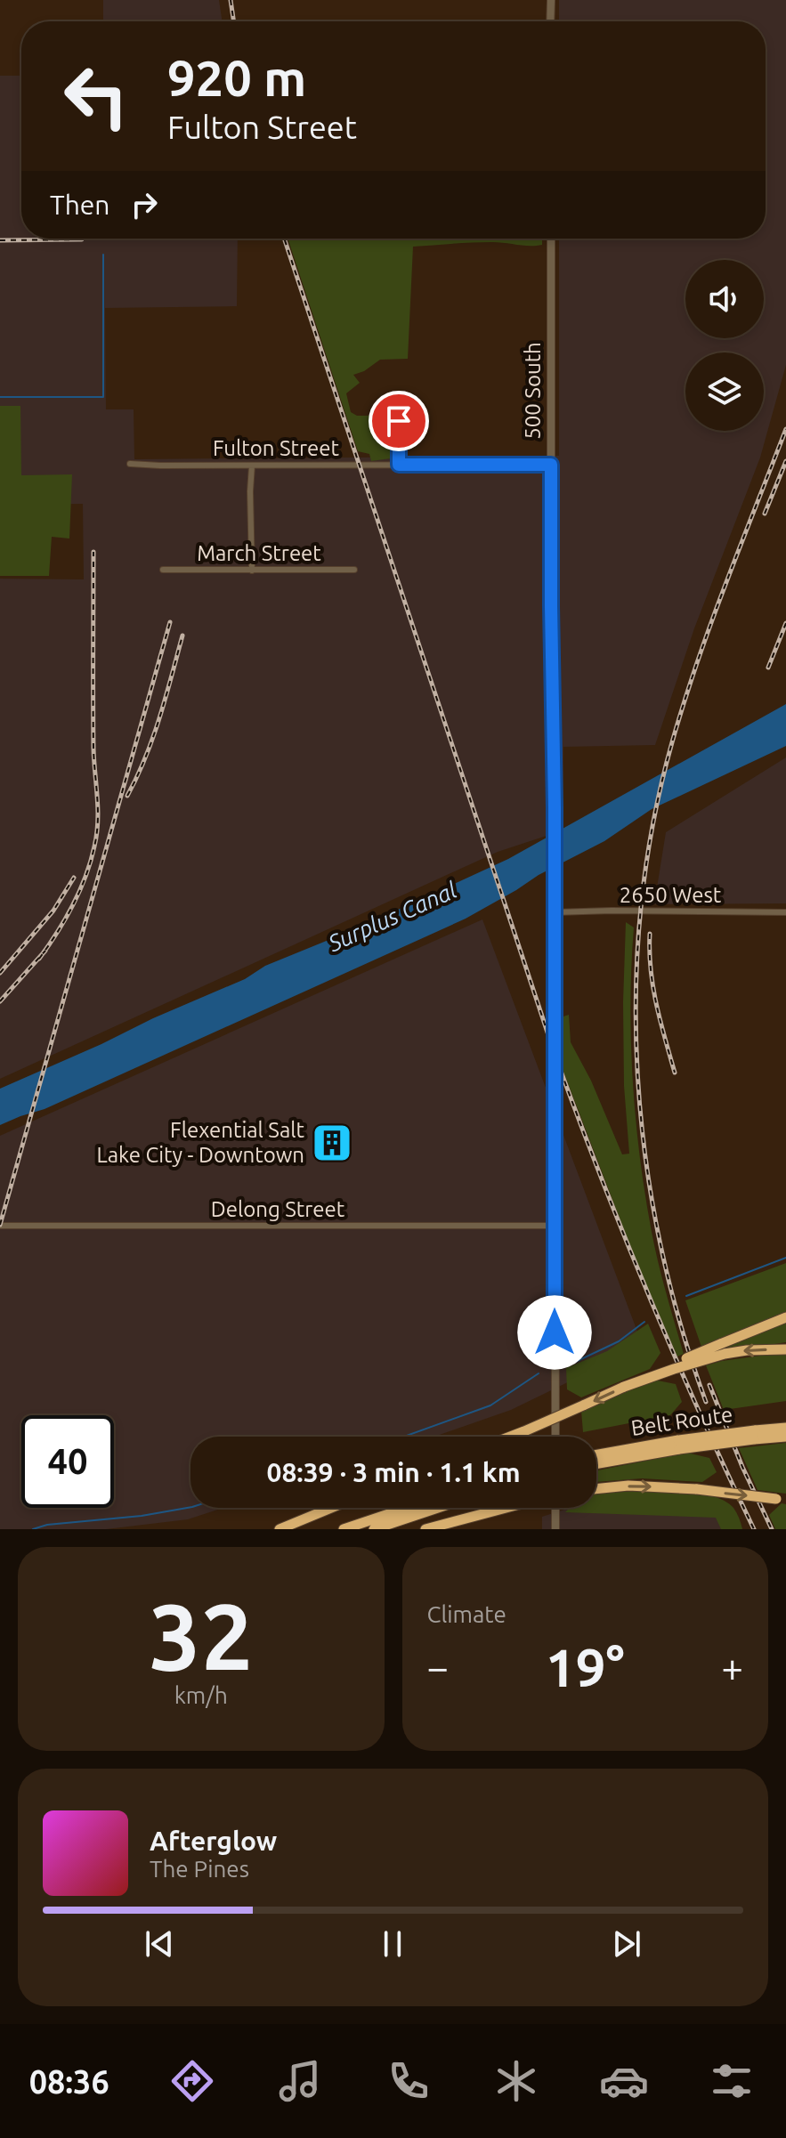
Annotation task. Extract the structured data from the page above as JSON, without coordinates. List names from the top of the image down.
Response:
{
  "streets": {
    "highway": ["Belt Route"],
    "street": [
      "500 South",
      "Fulton Street",
      "March Street",
      "2650 West",
      "Delong Street"
    ]
  },
  "crossings": [
    ["500 South", "Fulton Street"],
    ["500 South", "2650 West"],
    ["500 South", "Delong Street"]
  ],
  "water": ["Surplus Canal"],
  "places": {
    "building": ["Flexential Salt Lake City - Downtown"]
  },
  "page": {
    "turn": ["920 m", "Fulton Street"],
    "then": "Then",
    "limit": "40",
    "trip": "08:39 · 3 min · 1.1 km",
    "tile": [
      ["32", "km/h"],
      "Climate"
    ],
    "heat": ["−", "19°", "+"],
    "song": ["Afterglow", "The Pines"],
    "tabs": "08:36"
  }
}
